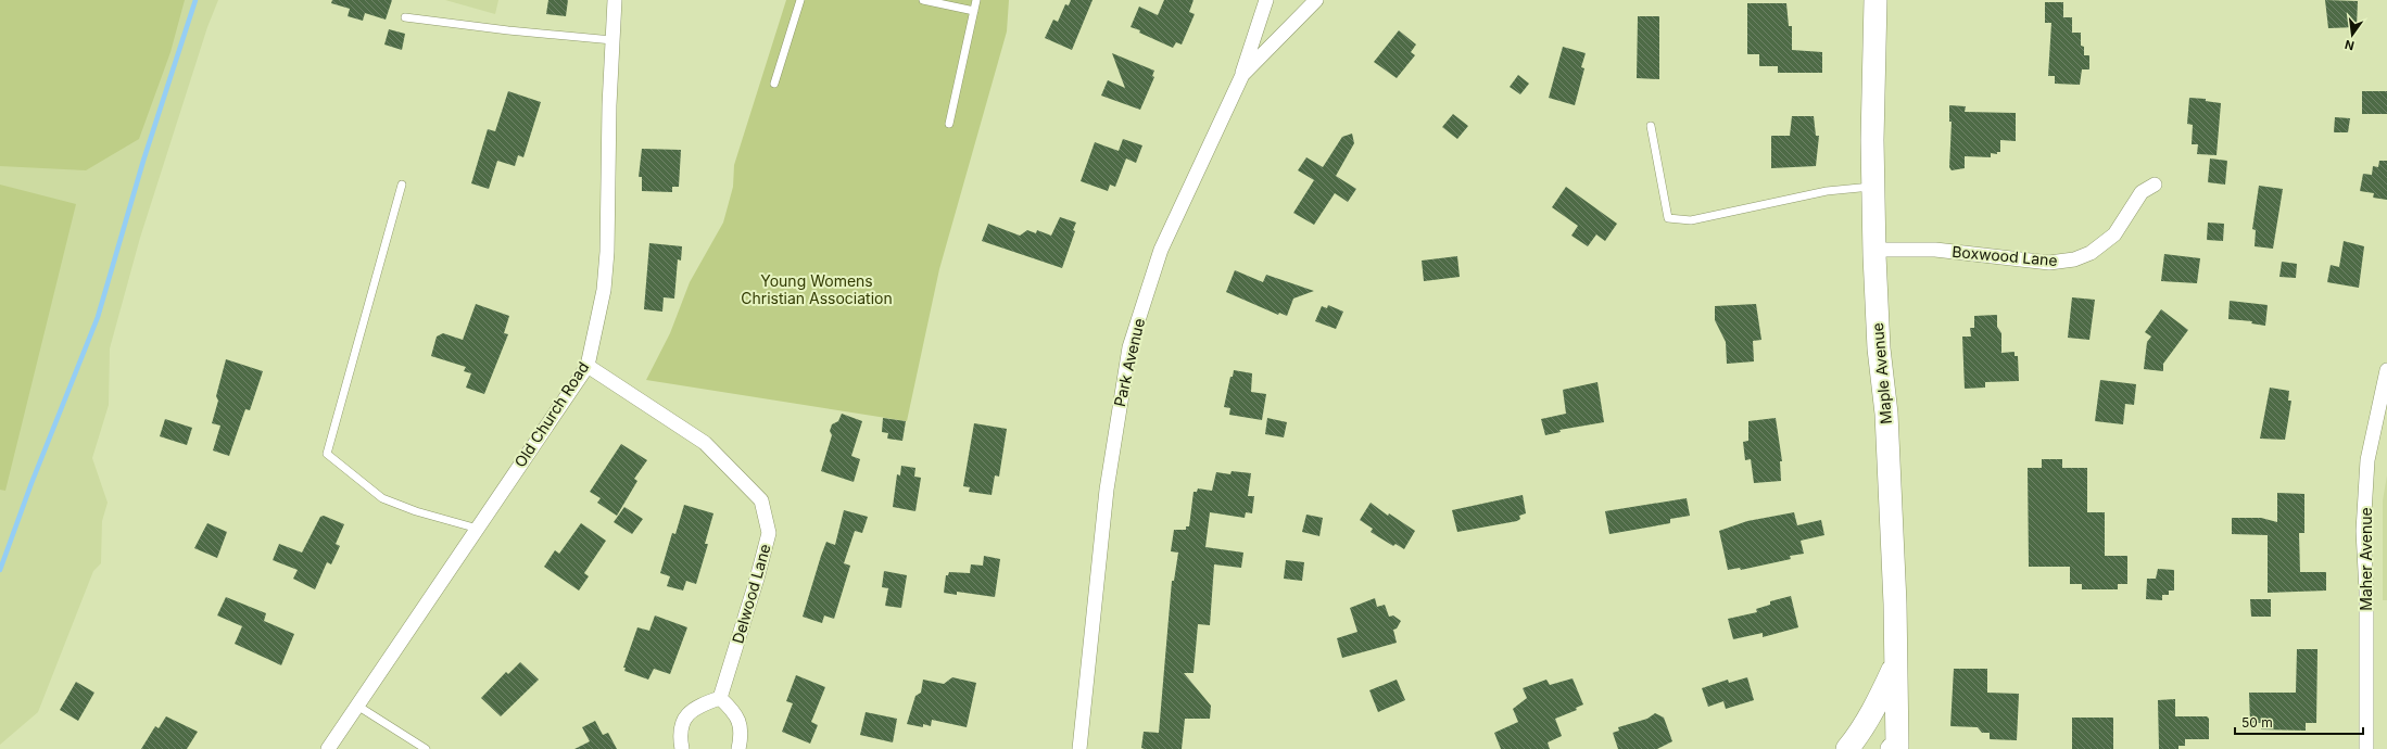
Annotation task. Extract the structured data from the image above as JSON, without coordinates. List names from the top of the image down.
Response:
{
  "streets": {
    "main road": ["Maple Avenue"],
    "street": [
      "Boxwood Lane",
      "Park Avenue",
      "Old Church Road",
      "Maher Avenue",
      "Delwood Lane"
    ]
  },
  "crossings": [
    ["Boxwood Lane", "Maple Avenue"],
    ["Old Church Road", "Delwood Lane"]
  ],
  "parks": ["Young Womens Christian Association"],
  "scale_bar": "50 m",
  "north": "bottom"
}
